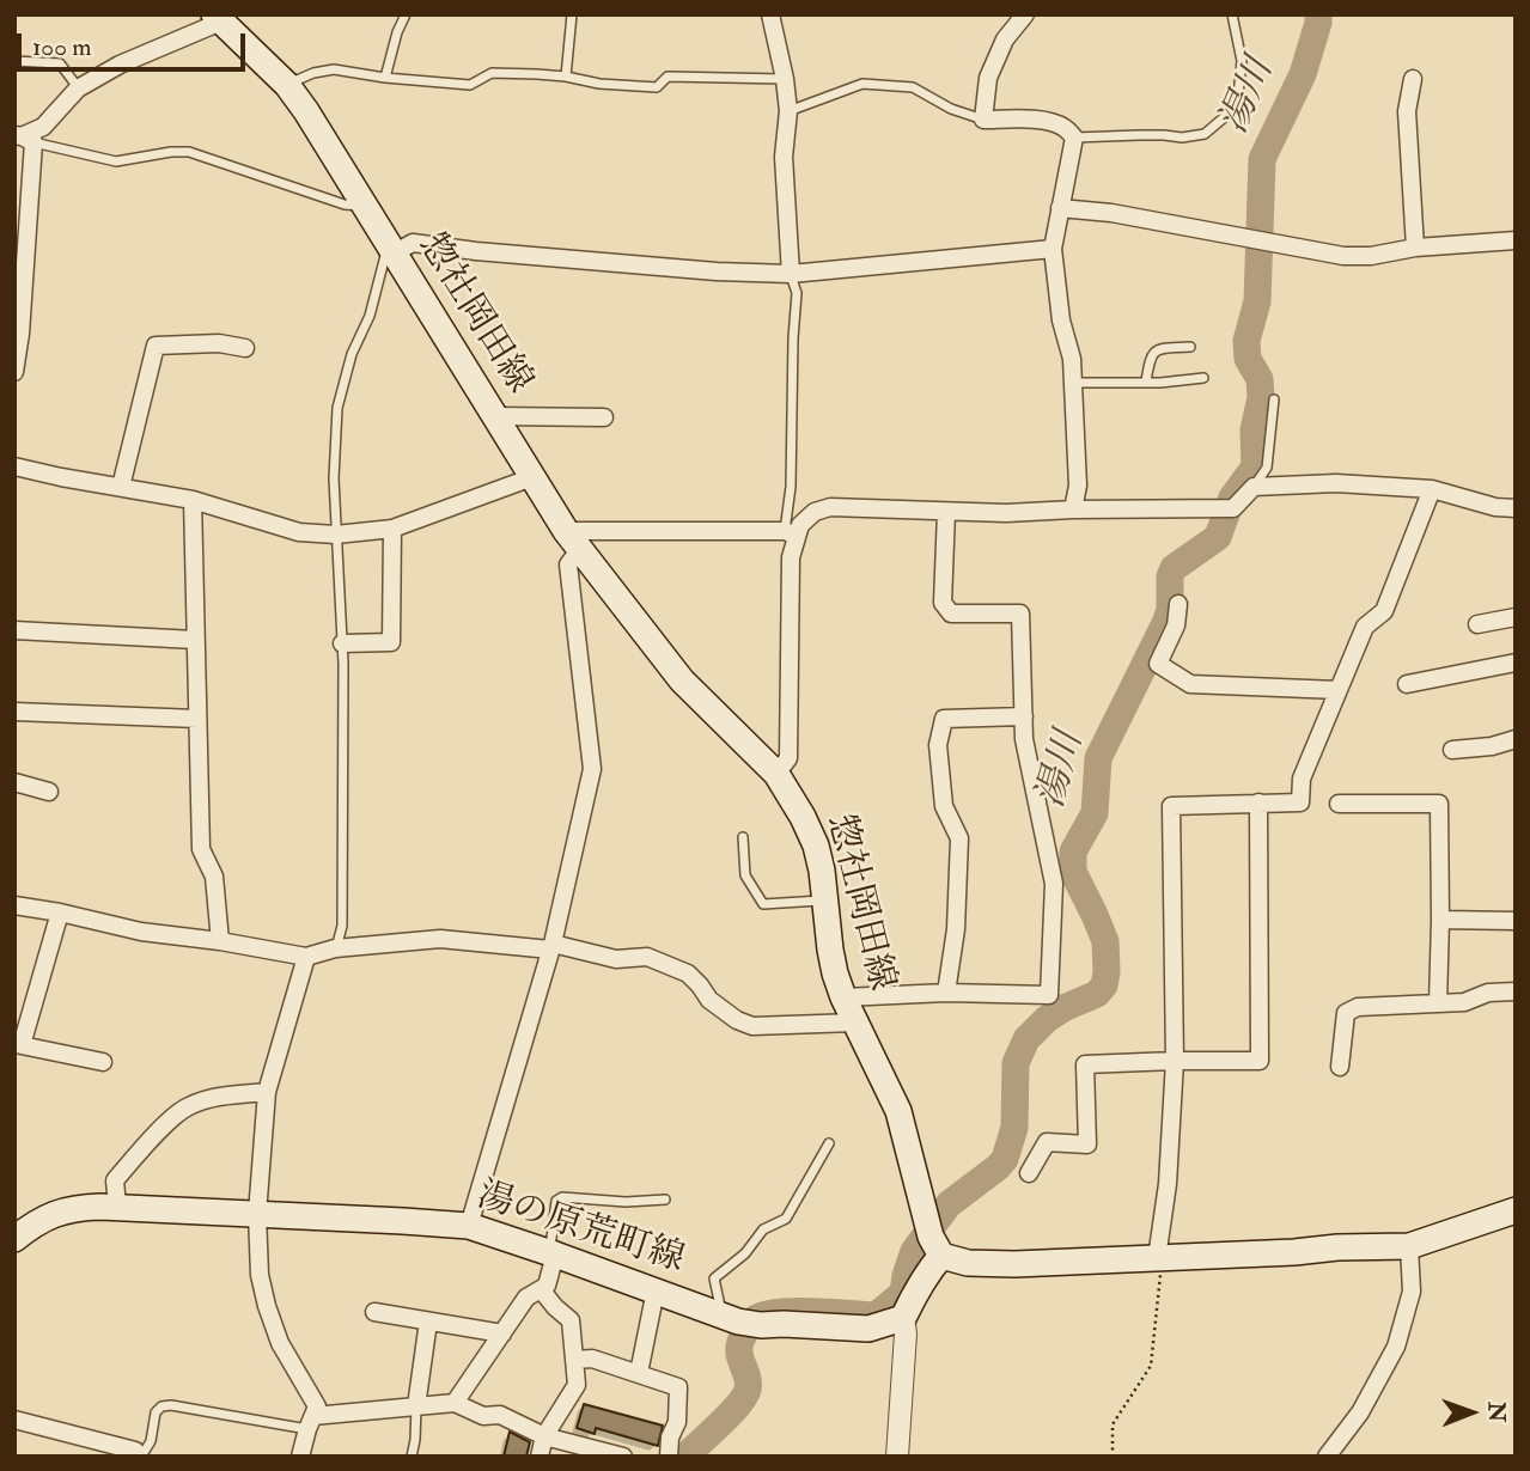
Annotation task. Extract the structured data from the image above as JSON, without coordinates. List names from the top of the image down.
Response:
{
  "streets": {
    "main road": ["惣社岡田線", "湯の原荒町線"]
  },
  "water": ["湯川"],
  "scale_bar": "100 m",
  "north": "right"
}
